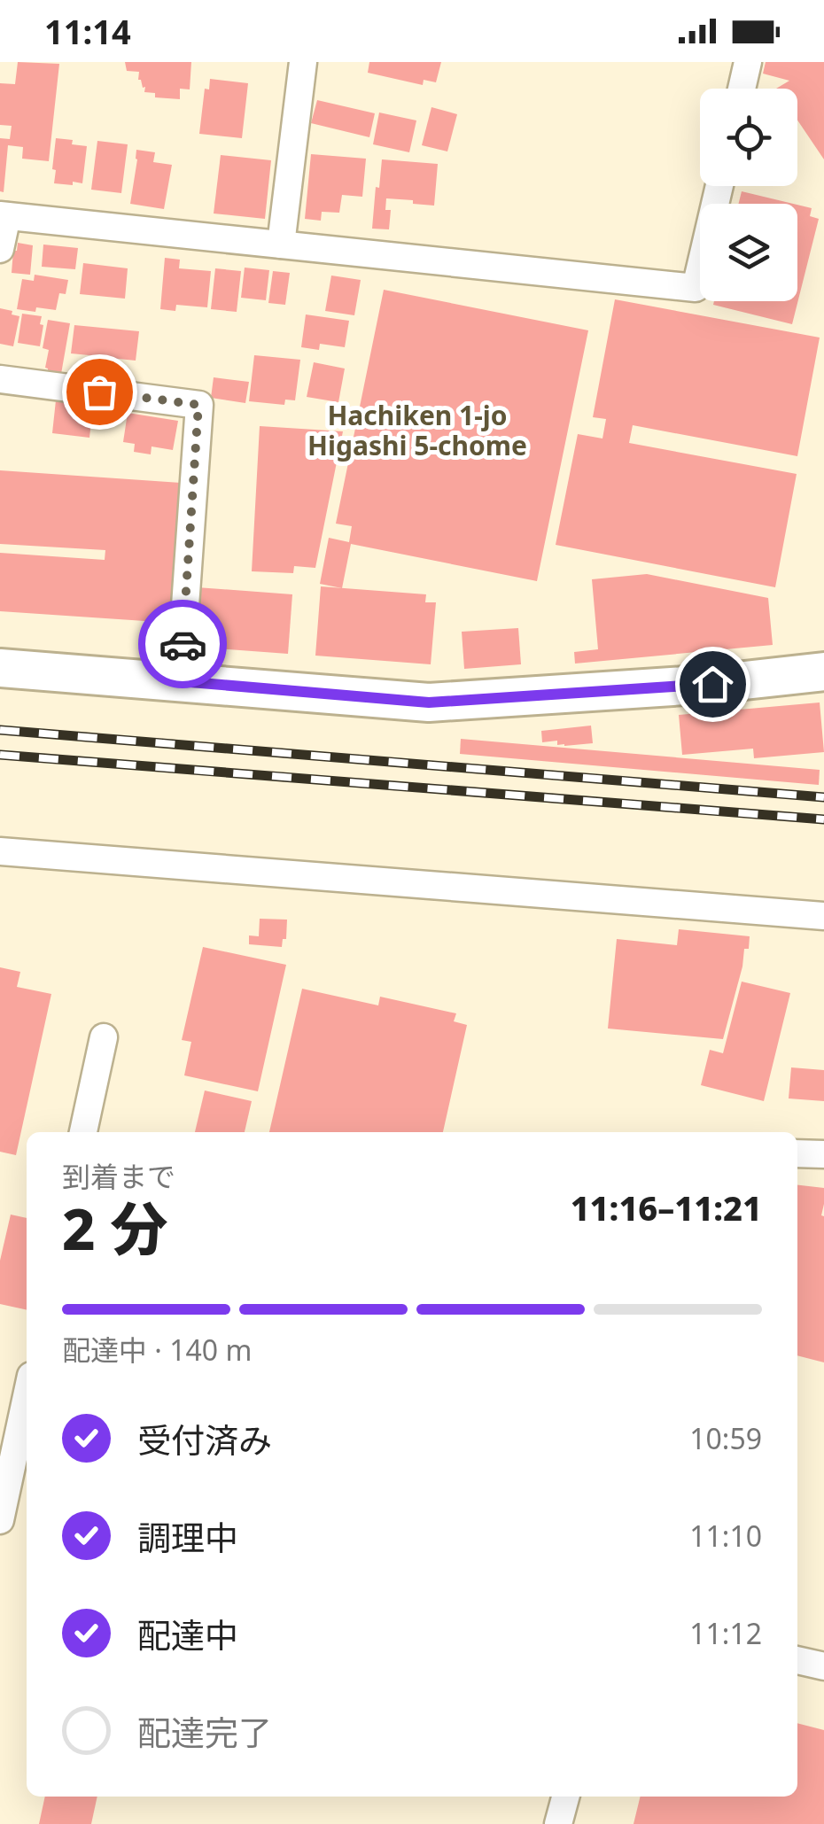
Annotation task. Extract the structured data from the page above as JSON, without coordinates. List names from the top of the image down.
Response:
{
  "districts": ["Hachiken 1-jo Higashi 5-chome"],
  "page": {
    "status": "11:14",
    "heading": ["2 分", "到着まで", "11:16–11:21"],
    "bar": "配達中 · 140 m",
    "list": [
      ["受付済み", "10:59"],
      ["調理中", "11:10"],
      ["配達中", "11:12"],
      "配達完了"
    ]
  }
}
